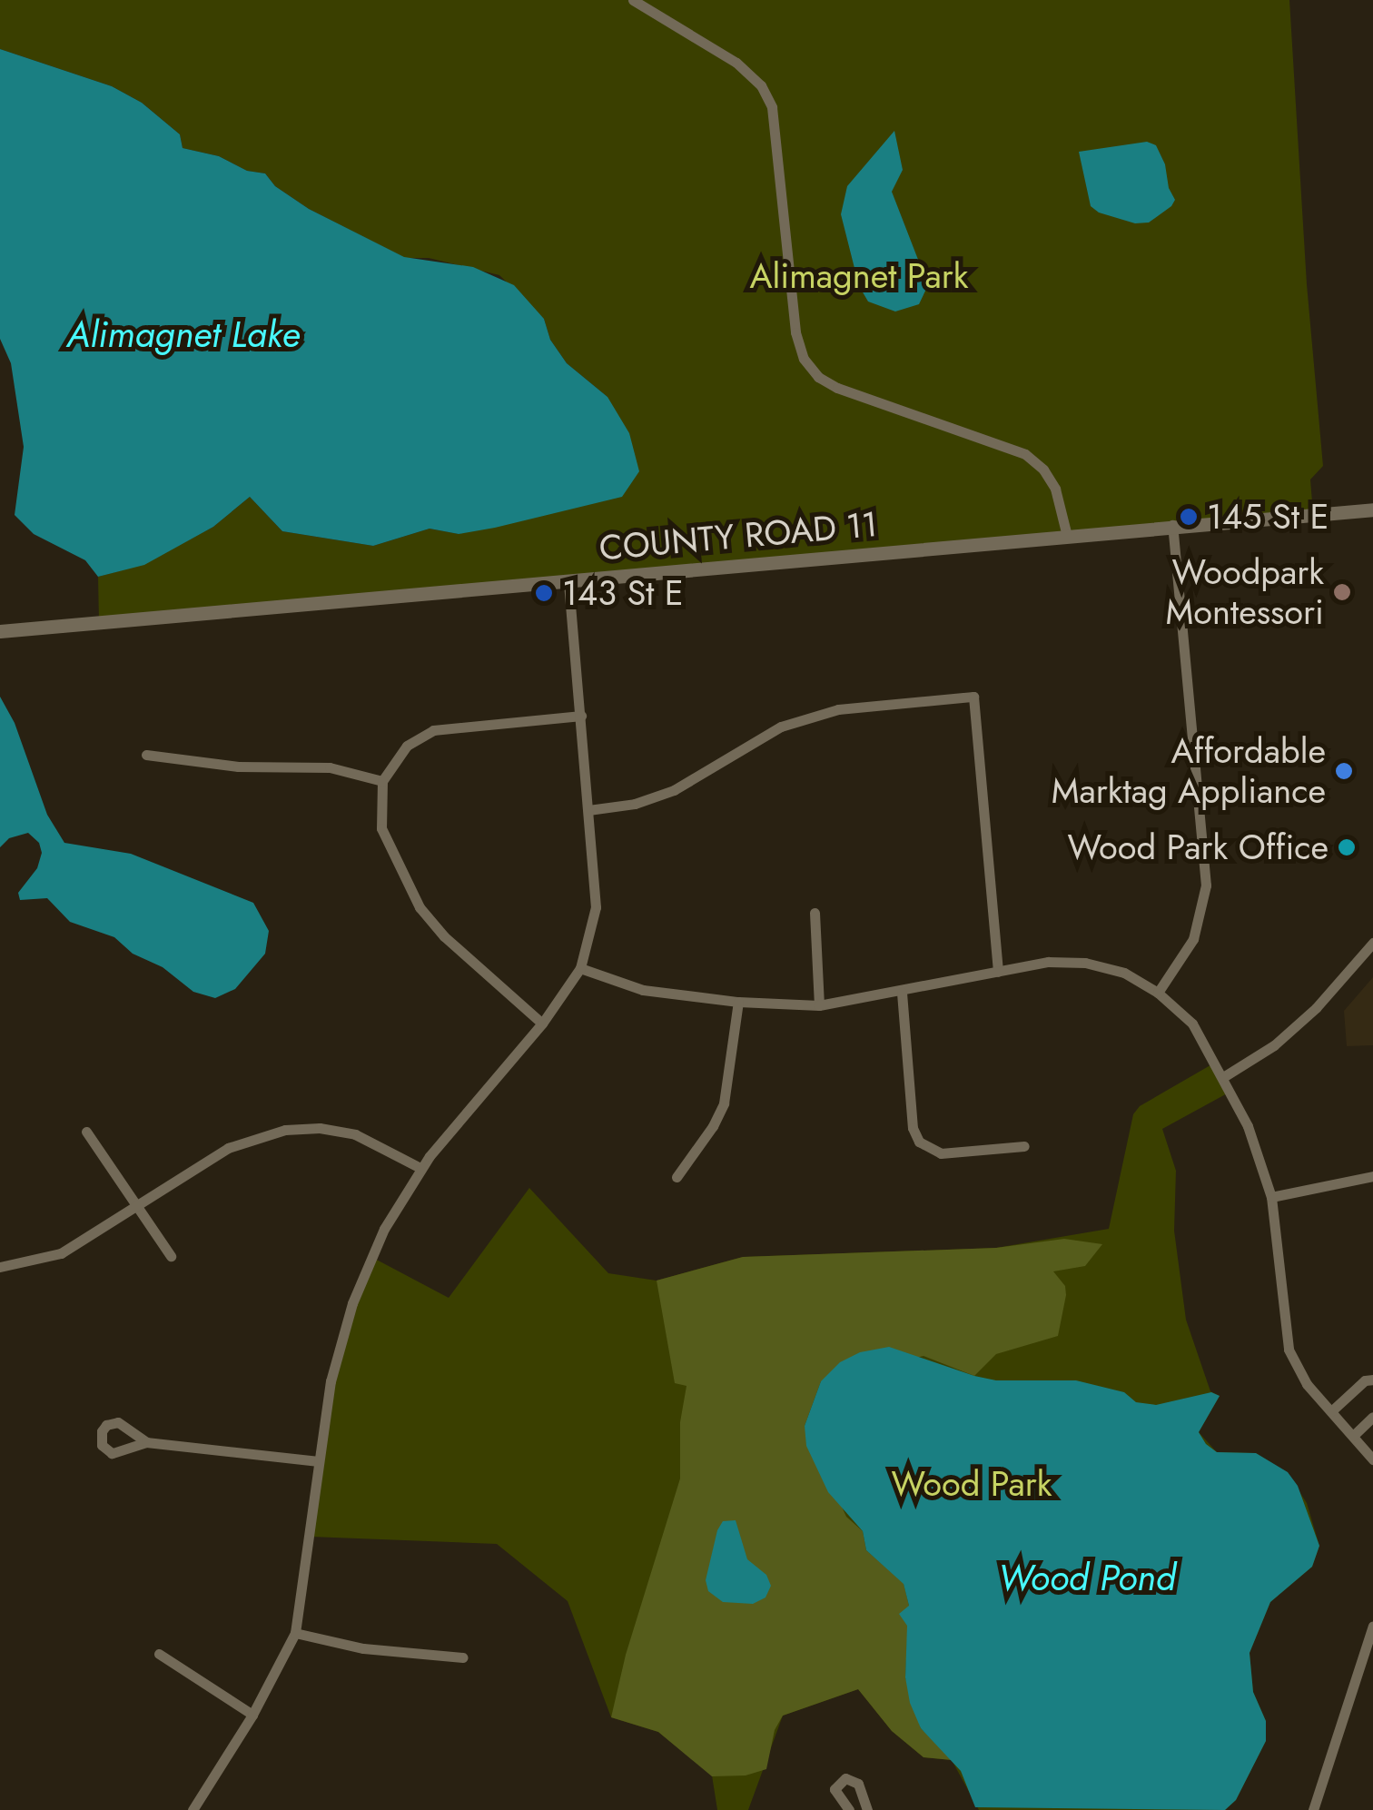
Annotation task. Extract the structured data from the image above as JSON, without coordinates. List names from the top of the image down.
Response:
{
  "streets": {
    "street": ["COUNTY ROAD 11"]
  },
  "water": ["Alimagnet Lake", "Wood Pond"],
  "parks": ["Alimagnet Park", "Wood Park"],
  "places": [
    "145 St E",
    "Woodpark Montessori",
    "143 St E",
    "Affordable Marktag Appliance",
    "Wood Park Office"
  ]
}
